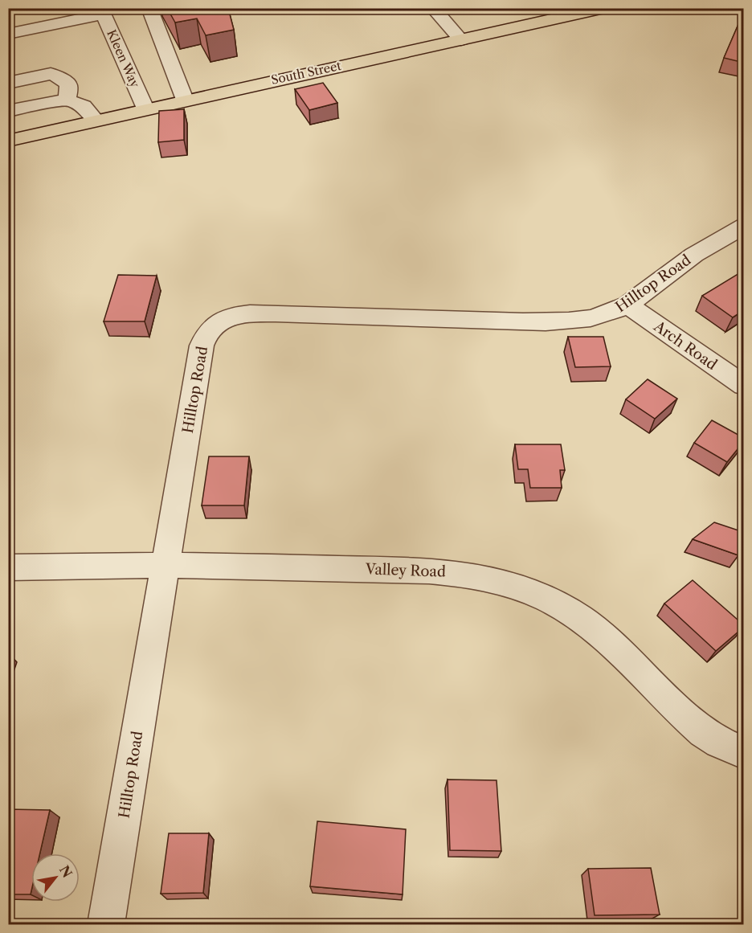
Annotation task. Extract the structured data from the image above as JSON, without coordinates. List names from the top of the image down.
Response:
{
  "streets": {
    "main road": ["South Street"],
    "street": [
      "Kleen Way",
      "Hilltop Road",
      "Arch Road",
      "Valley Road"
    ]
  },
  "crossings": [
    ["Kleen Way", "South Street"],
    ["Hilltop Road", "Arch Road"],
    ["Hilltop Road", "Valley Road"]
  ],
  "north": "top right"
}
